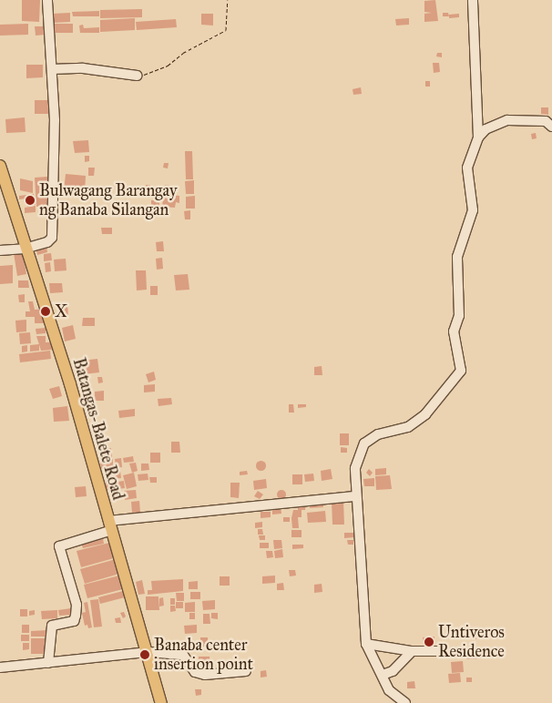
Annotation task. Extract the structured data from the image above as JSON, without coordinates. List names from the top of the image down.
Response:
{
  "streets": {
    "main road": ["Batangas-Balete Road"]
  },
  "places": [
    "Bulwagang Barangay ng Banaba Silangan",
    "X",
    "Untiveros Residence",
    "Banaba center insertion point"
  ]
}
